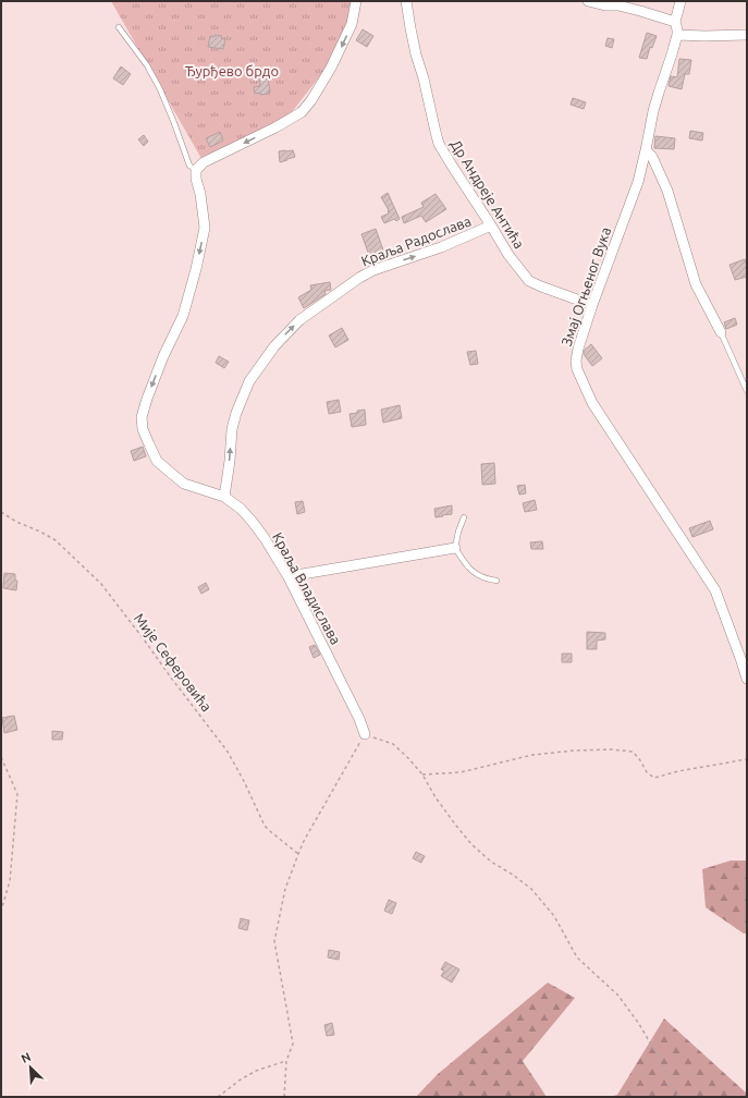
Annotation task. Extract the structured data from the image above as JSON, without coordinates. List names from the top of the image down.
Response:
{
  "streets": {
    "street": [
      "Др Андреје Антића",
      "Краља Радослава",
      "Змај Огњеног Вука",
      "Краља Владислава"
    ],
    "path": ["Мије Сеферовића"]
  },
  "crossings": [
    ["Др Андреје Антића", "Краља Радослава"],
    ["Др Андреје Антића", "Змај Огњеног Вука"],
    ["Краља Радослава", "Краља Владислава"]
  ],
  "one_way": ["Краља Радослава", "Краља Владислава"],
  "parks": ["Ђурђево брдо"],
  "north": "top left"
}
